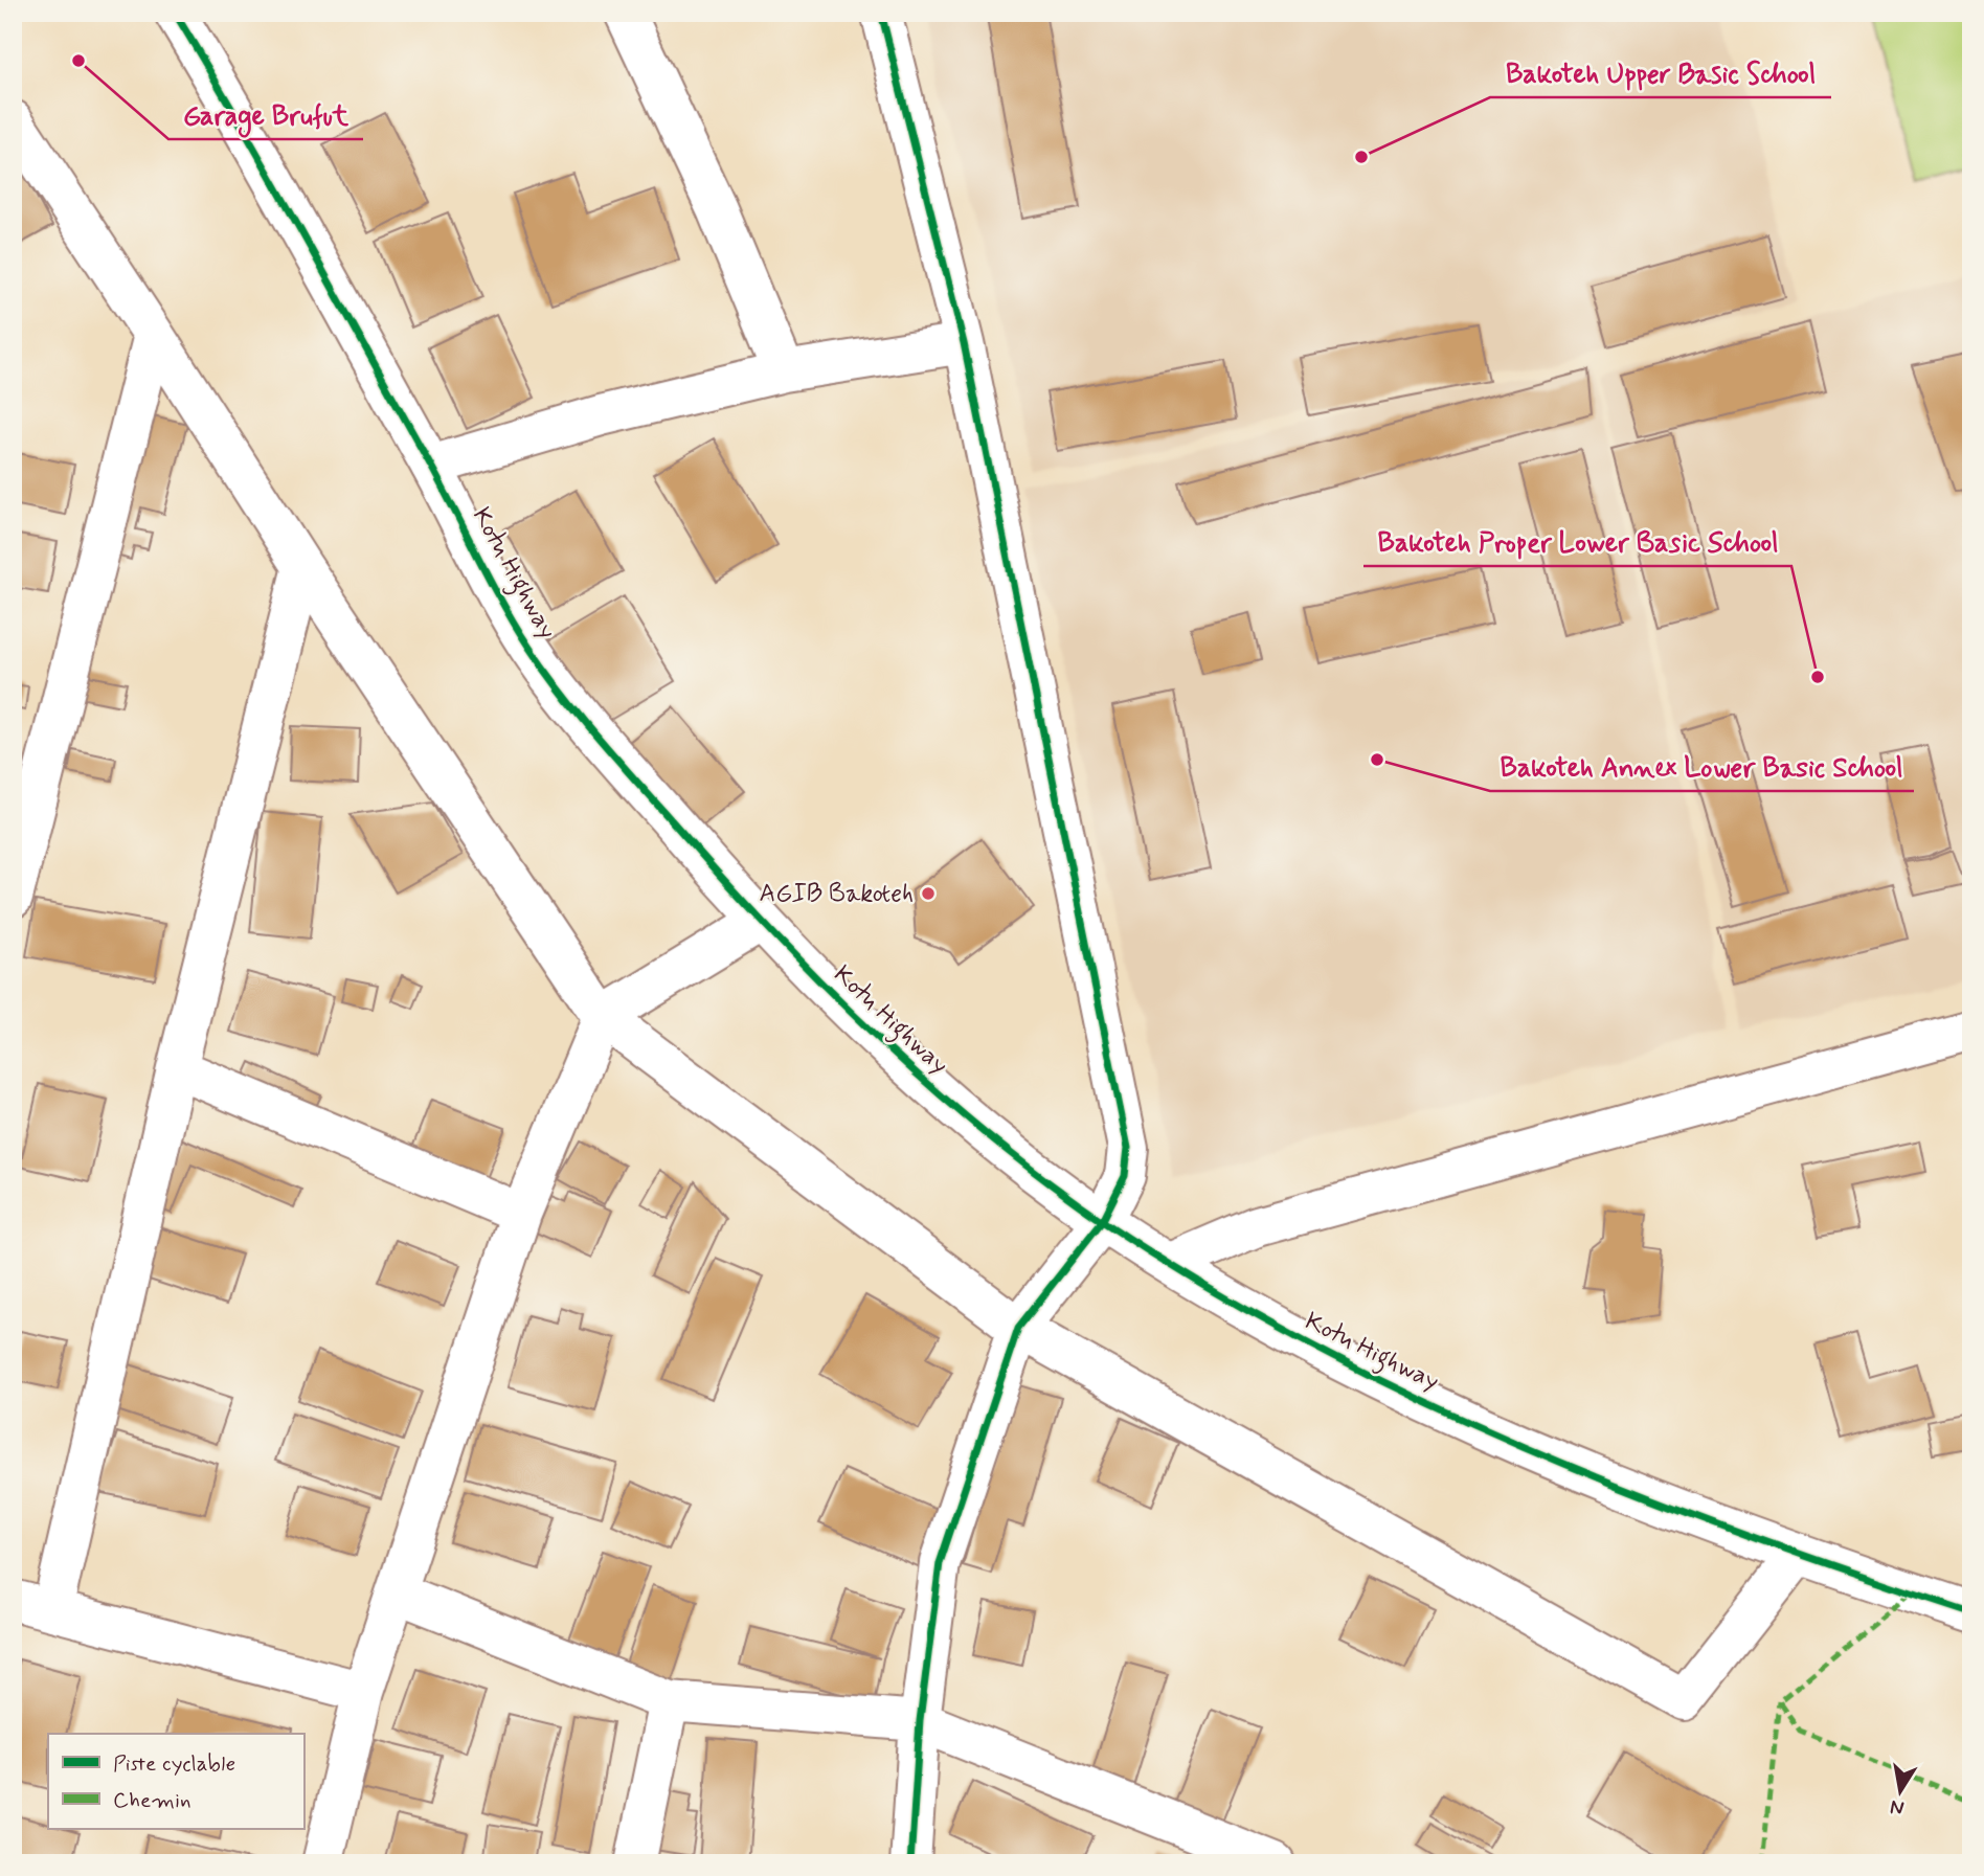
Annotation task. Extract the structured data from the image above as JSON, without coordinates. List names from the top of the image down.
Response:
{
  "streets": {
    "street": ["Kotu Highway"]
  },
  "places": [
    "Garage Brufut",
    "Bakoteh Upper Basic School",
    "Bakoteh Proper Lower Basic School",
    "Bakoteh Annex Lower Basic School",
    "AGIB Bakoteh"
  ],
  "legend": ["Piste cyclable", "Chemin"],
  "north": "bottom"
}
